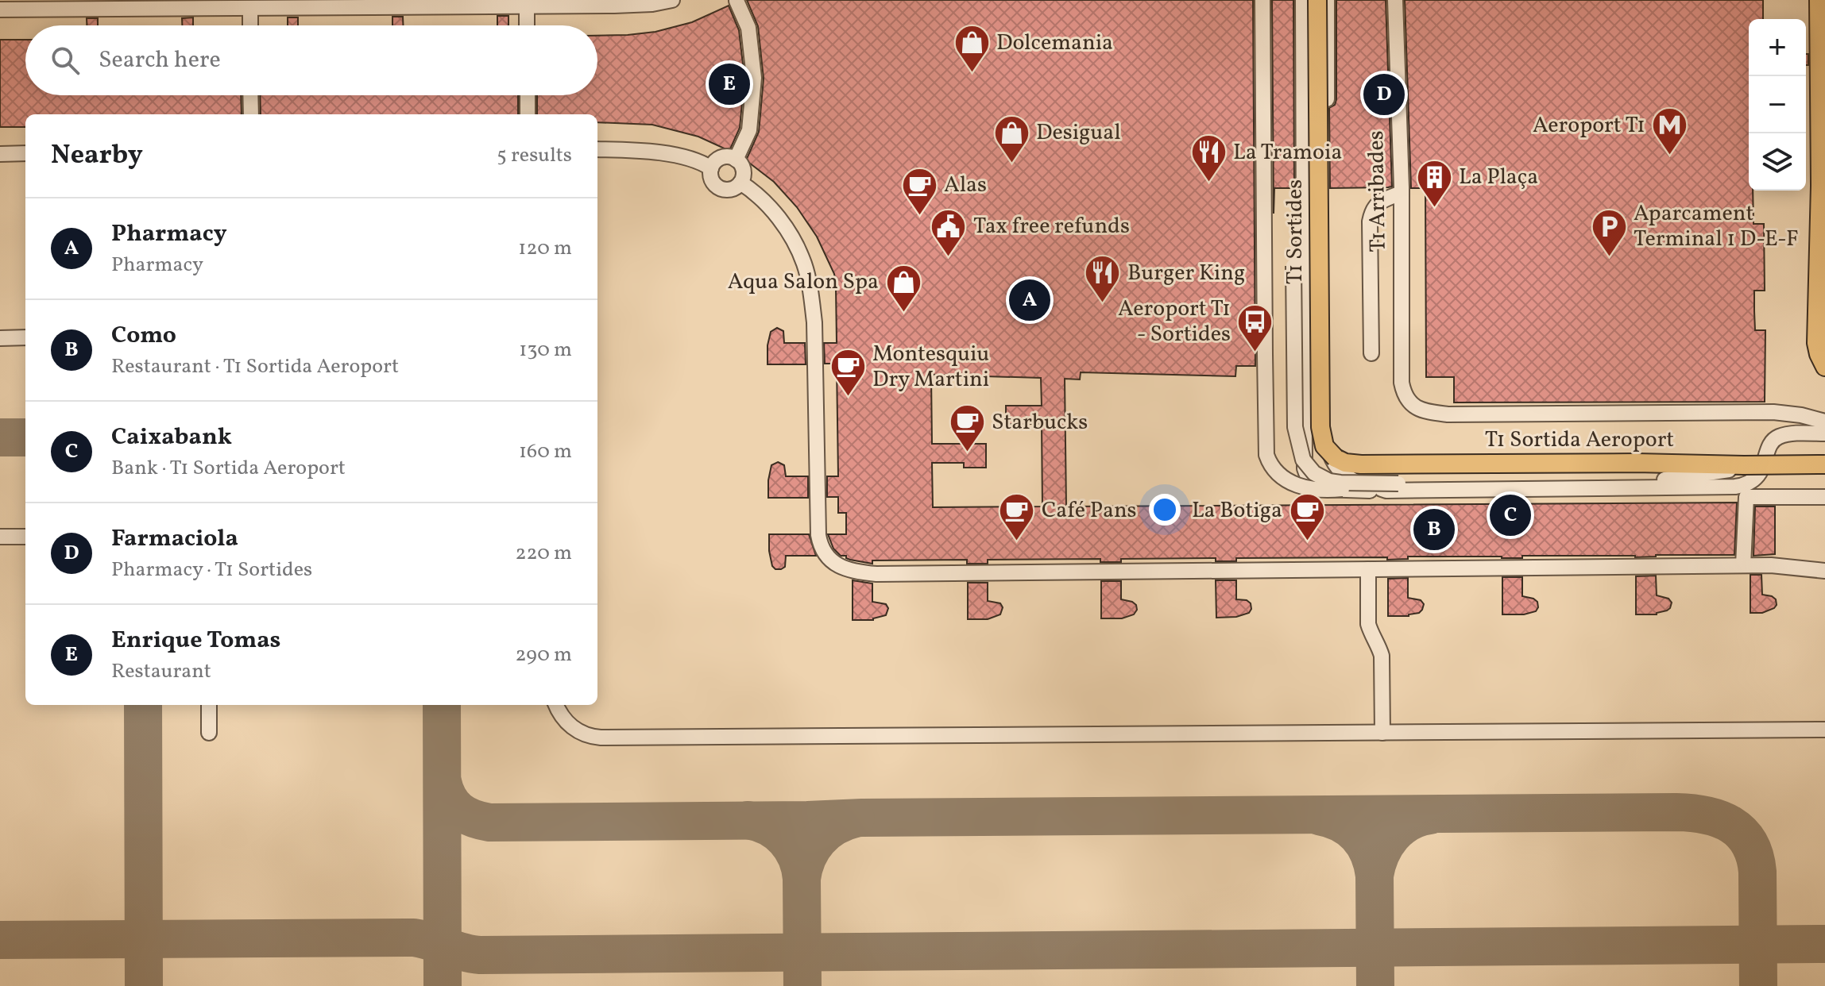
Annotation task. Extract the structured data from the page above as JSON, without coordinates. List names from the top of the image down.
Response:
{
  "streets": {
    "main road": ["T1 Sortides", "T1 Sortida Aeroport"],
    "lane": ["T1 Arribades"]
  },
  "crossings": [
    ["T1 Sortides", "T1 Sortida Aeroport"]
  ],
  "places": {
    "shop": ["Dolcemania", "Desigual", "Aqua Salon Spa"],
    "metro station": ["Aeroport T1"],
    "restaurant": ["La Tramoia", "Burger King"],
    "building": ["La Plaça"],
    "cafe": [
      "Alas",
      "Montesquiu Dry Martini",
      "Starbucks",
      "Café Pans",
      "La Botiga"
    ],
    "public building": ["Tax free refunds"],
    "parking": ["Aparcament Terminal 1 D-E-F"],
    "bus stop": ["Aeroport T1 - Sortides"]
  },
  "page": {
    "map_buttons": ["+", "−"],
    "search": "Search here",
    "pins": [
      "E",
      "D",
      "A",
      "C",
      "B"
    ],
    "heading": ["Nearby", "5 results"],
    "list": [
      {
        "mark": "A",
        "name": "Pharmacy",
        "note": "Pharmacy",
        "value": "120 m"
      },
      {
        "mark": "B",
        "name": "Como",
        "note": "Restaurant · T1 Sortida Aeroport",
        "value": "130 m"
      },
      {
        "mark": "C",
        "name": "Caixabank",
        "note": "Bank · T1 Sortida Aeroport",
        "value": "160 m"
      },
      {
        "mark": "D",
        "name": "Farmaciola",
        "note": "Pharmacy · T1 Sortides",
        "value": "220 m"
      },
      {
        "mark": "E",
        "name": "Enrique Tomas",
        "note": "Restaurant",
        "value": "290 m"
      }
    ]
  }
}
